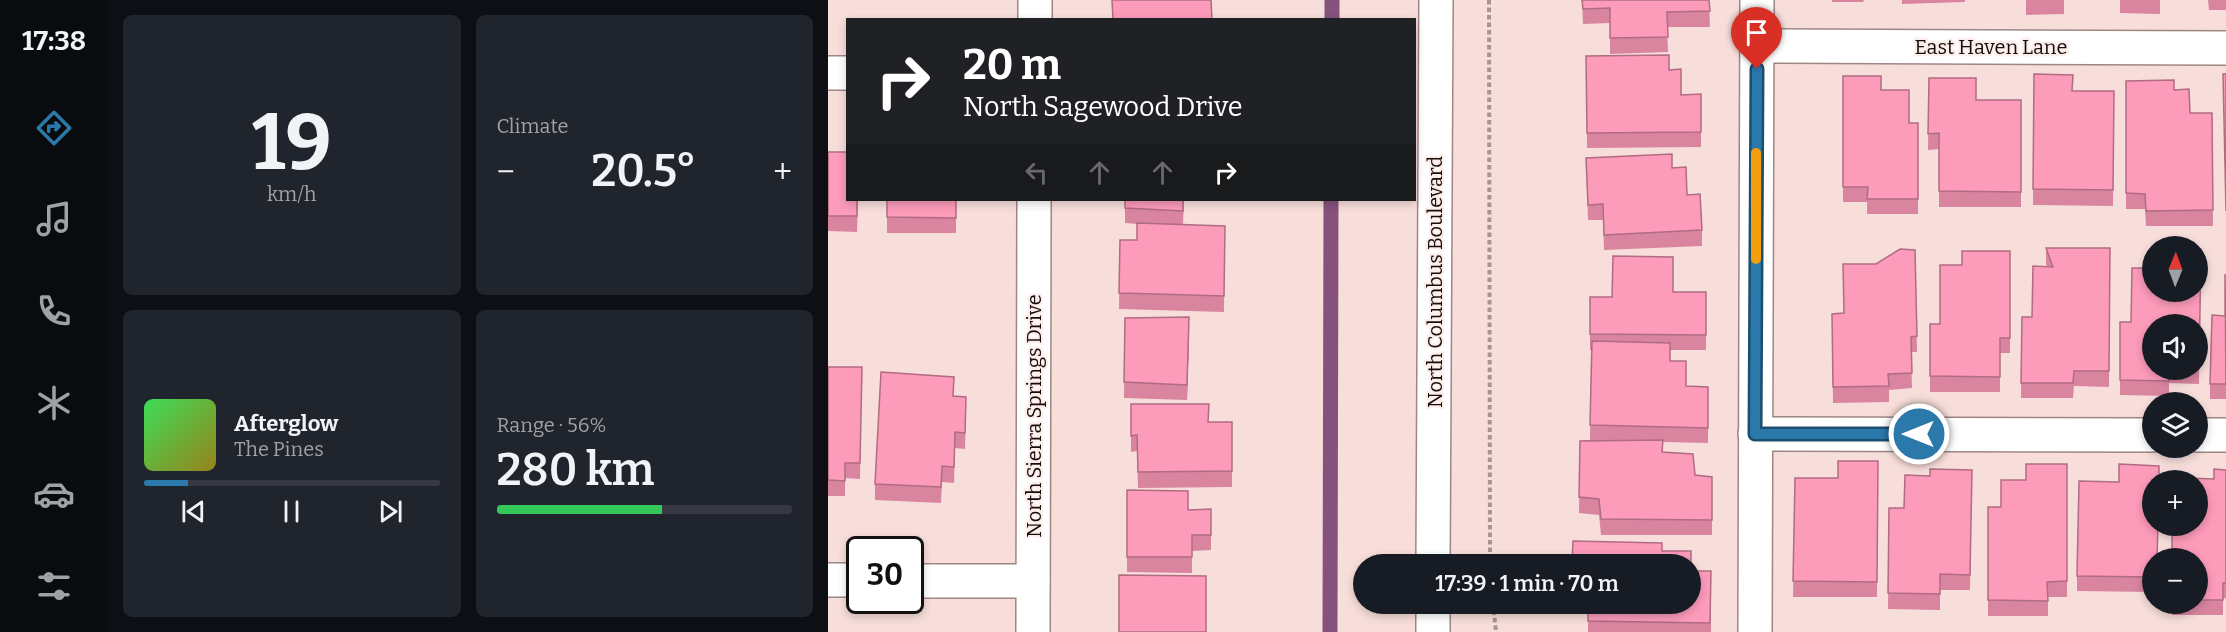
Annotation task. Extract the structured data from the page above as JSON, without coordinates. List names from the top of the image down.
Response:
{
  "streets": {
    "street": ["East Haven Lane", "North Columbus Boulevard", "North Sierra Springs Drive"]
  },
  "north": "top",
  "page": {
    "tabs": "17:38",
    "tile": [
      ["19", "km/h"],
      "Climate",
      ["Range · 56%", "280 km"]
    ],
    "turn": ["20 m", "North Sagewood Drive"],
    "heat": ["−", "20.5°", "+"],
    "map_buttons": ["+", "−"],
    "song": ["Afterglow", "The Pines"],
    "limit": "30",
    "trip": "17:39 · 1 min · 70 m"
  }
}
